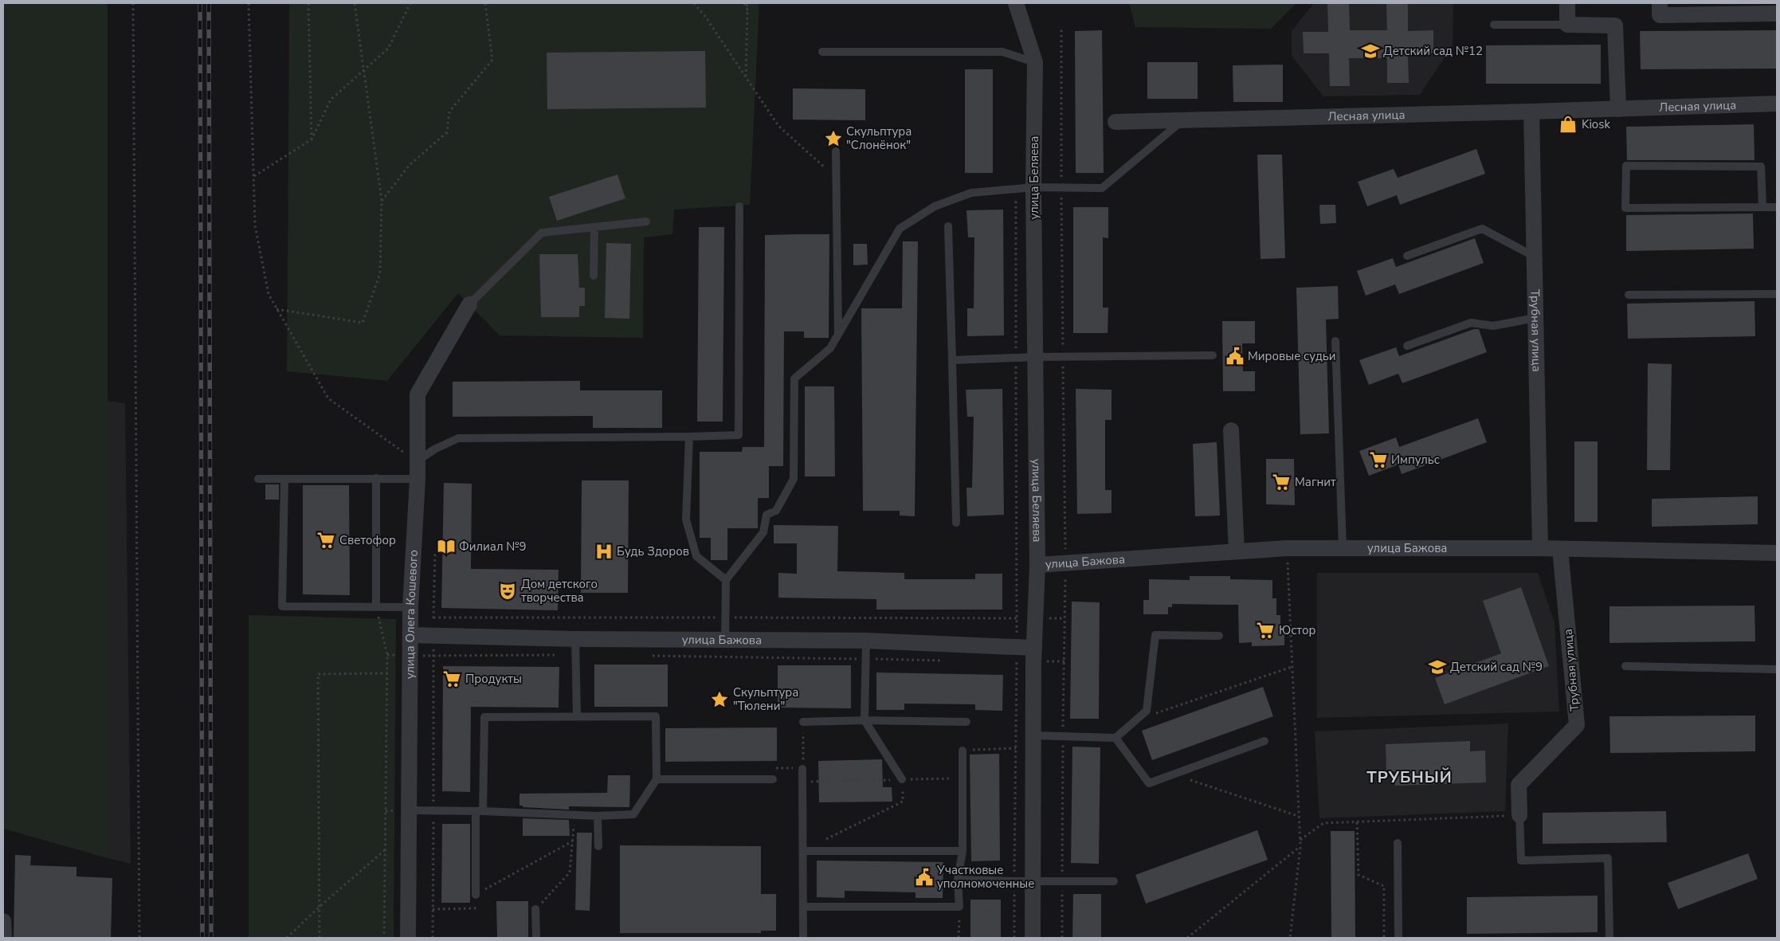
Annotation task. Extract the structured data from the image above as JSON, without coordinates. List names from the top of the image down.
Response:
{
  "streets": {
    "street": [
      "Лесная улица",
      "улица Беляева",
      "Трубная улица",
      "улица Бажова",
      "улица Олега Кошевого"
    ]
  },
  "crossings": [
    ["Лесная улица", "Трубная улица"],
    ["улица Беляева", "улица Бажова"],
    ["Трубная улица", "улица Бажова"],
    ["улица Бажова", "улица Олега Кошевого"]
  ],
  "districts": ["ТРУБНЫЙ"],
  "places": {
    "school or university": ["Детский сад №12", "Детский сад №9"],
    "shop": ["Kiosk"],
    "place": ["Скульптура \"Слонёнок\"", "Скульптура \"Тюлени\""],
    "public building": ["Мировые судьи", "Участковые уполномоченные"],
    "supermarket": [
      "Импульс",
      "Магнит",
      "Светофор",
      "Юстор",
      "Продукты"
    ],
    "library": ["Филиал №9"],
    "hospital": ["Будь Здоров"],
    "theatre": ["Дом детского творчества"]
  }
}
